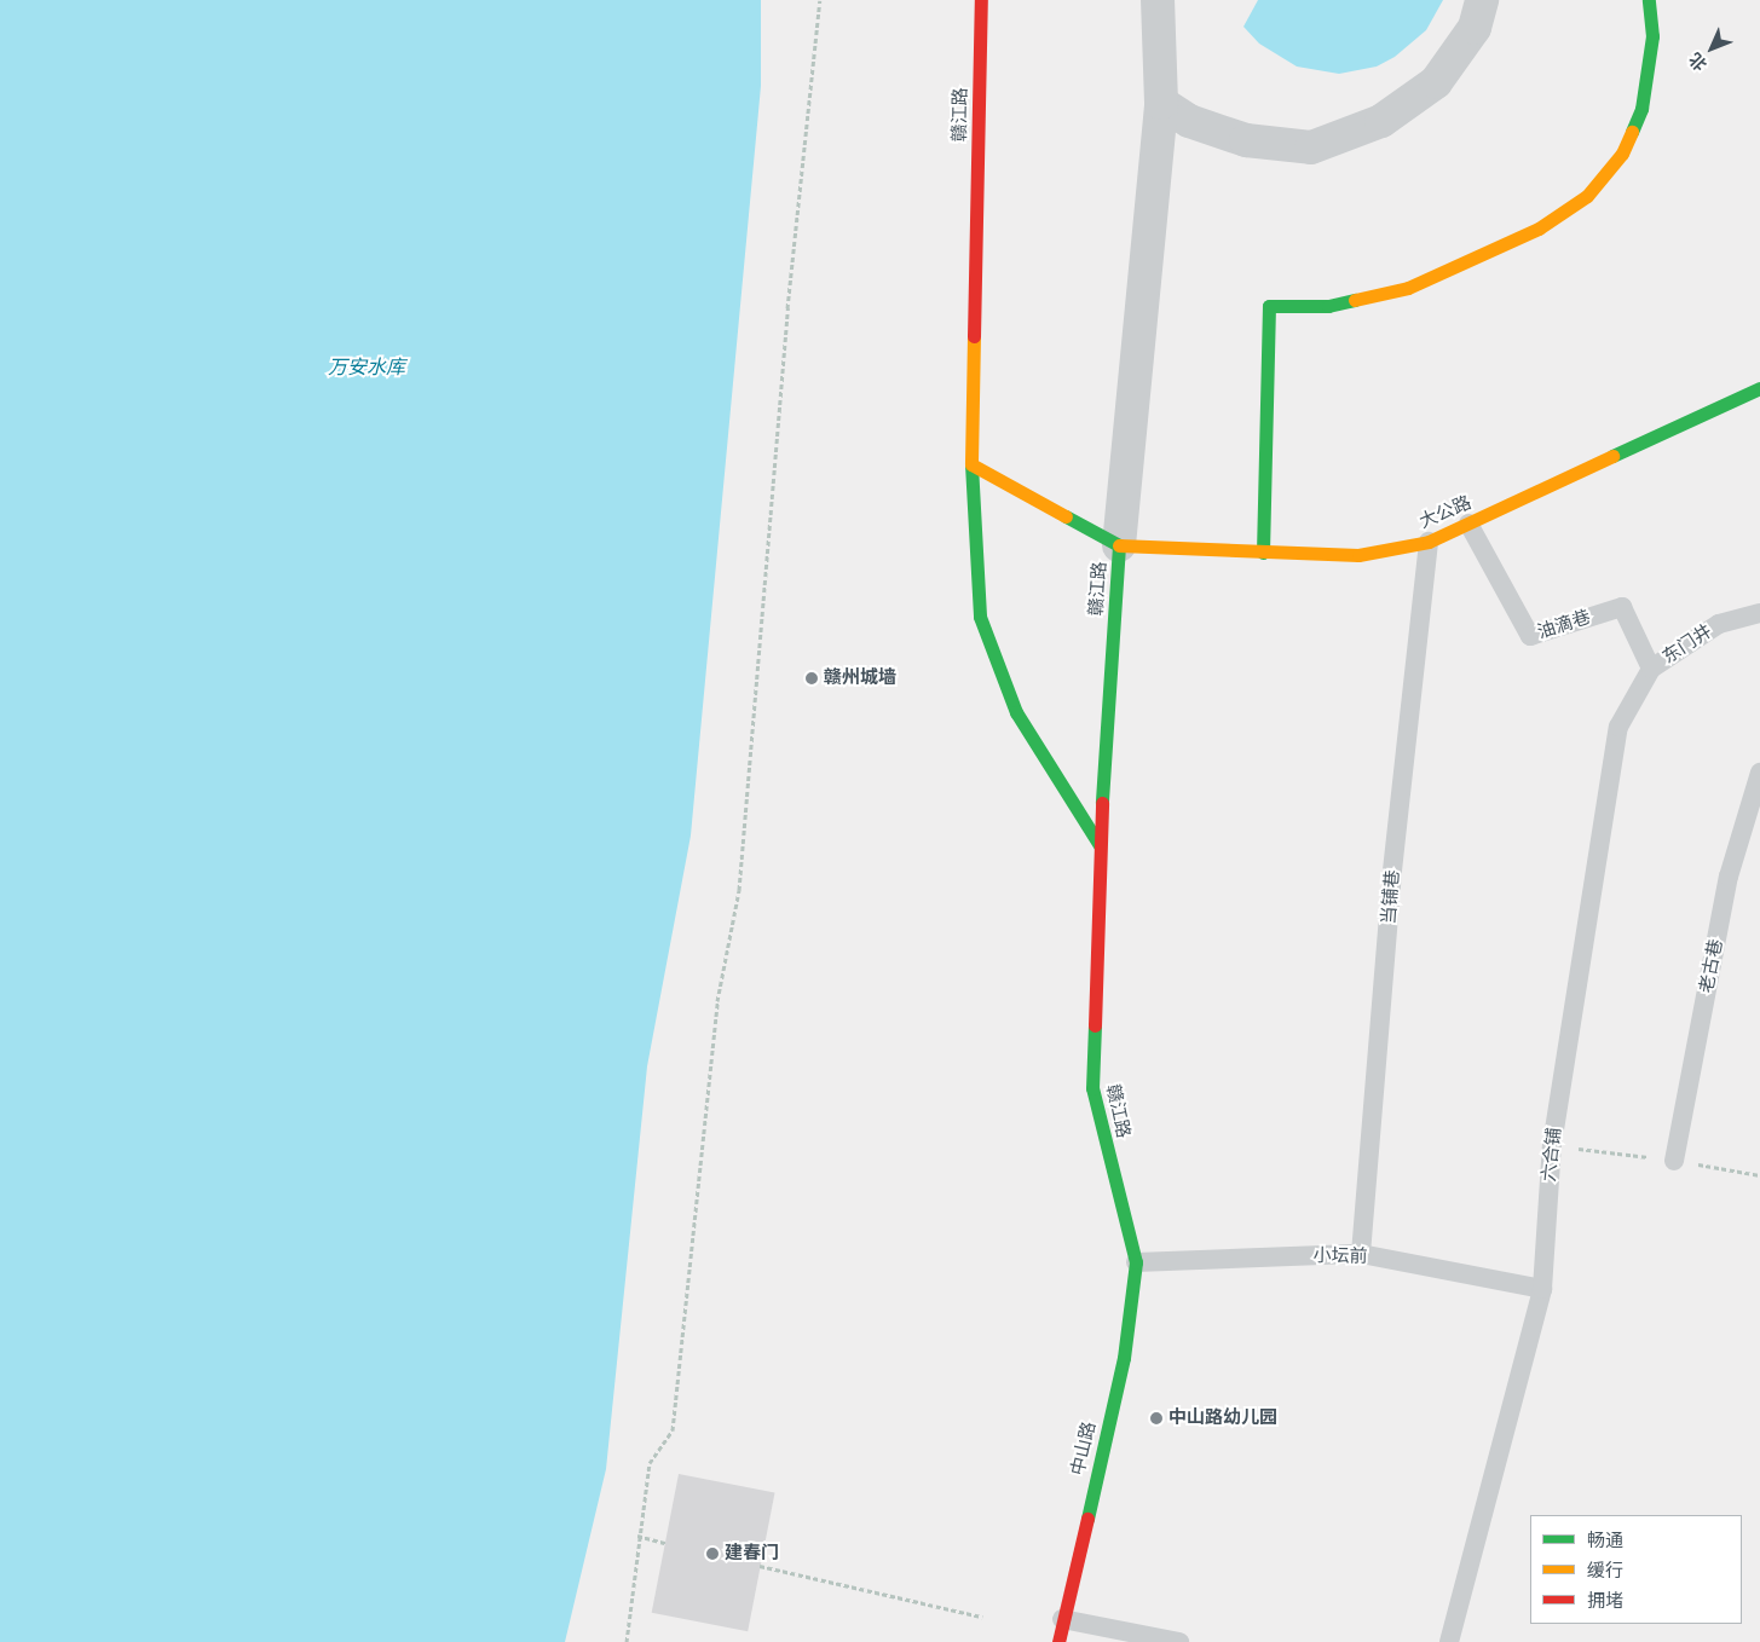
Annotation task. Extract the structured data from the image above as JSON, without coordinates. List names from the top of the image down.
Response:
{
  "streets": {
    "street": ["赣江路", "大公路", "中山路"],
    "lane": [
      "油滴巷",
      "东门井",
      "当铺巷",
      "老古巷",
      "六合铺",
      "小坛前"
    ]
  },
  "crossings": [
    ["赣江路", "大公路"],
    ["赣江路", "小坛前"],
    ["赣江路", "中山路"],
    ["大公路", "油滴巷"],
    ["大公路", "当铺巷"],
    ["油滴巷", "东门井"],
    ["油滴巷", "六合铺"],
    ["东门井", "六合铺"],
    ["当铺巷", "小坛前"],
    ["六合铺", "小坛前"],
    ["小坛前", "中山路"]
  ],
  "water": ["万安水库"],
  "places": ["赣州城墙", "中山路幼儿园", "建春门"],
  "legend": ["畅通", "缓行", "拥堵"],
  "north": "bottom left"
}
